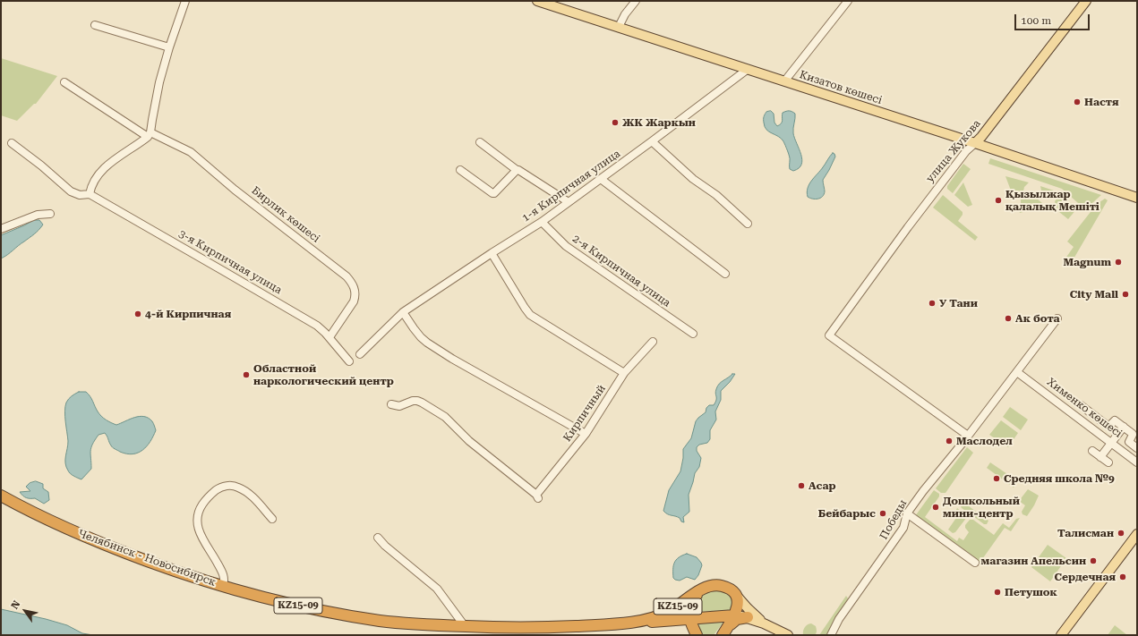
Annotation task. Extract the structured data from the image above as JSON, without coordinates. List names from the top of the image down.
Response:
{
  "streets": {
    "highway": ["Челябинск - Новосибирск", "KZ15-09"],
    "main road": ["Кизатов көшесі", "улица Жукова"],
    "street": [
      "1-я Кирпичная улица",
      "Бирлик көшесі",
      "3-я Кирпичная улица",
      "2-я Кирпичная улица",
      "Хименко көшесі",
      "Кирпичный",
      "Победы"
    ]
  },
  "crossings": [
    ["Кизатов көшесі", "улица Жукова"],
    ["Кизатов көшесі", "1-я Кирпичная улица"],
    ["улица Жукова", "Победы"],
    ["1-я Кирпичная улица", "2-я Кирпичная улица"],
    ["Бирлик көшесі", "3-я Кирпичная улица"],
    ["Хименко көшесі", "Победы"],
    ["Челябинск - Новосибирск", "KZ15-09"]
  ],
  "places": [
    "Настя",
    "ЖК Жаркын",
    "Қызылжар қалалық Мешіті",
    "Magnum",
    "City Mall",
    "У Тани",
    "4-й Кирпичная",
    "Ак бота",
    "Областной наркологический центр",
    "Маслодел",
    "Средняя школа №9",
    "Асар",
    "Дошкольный мини-центр",
    "Бейбарыс",
    "Талисман",
    "магазин Апельсин",
    "Сердечная",
    "Петушок"
  ],
  "scale_bar": "100 m",
  "north": "top left"
}
